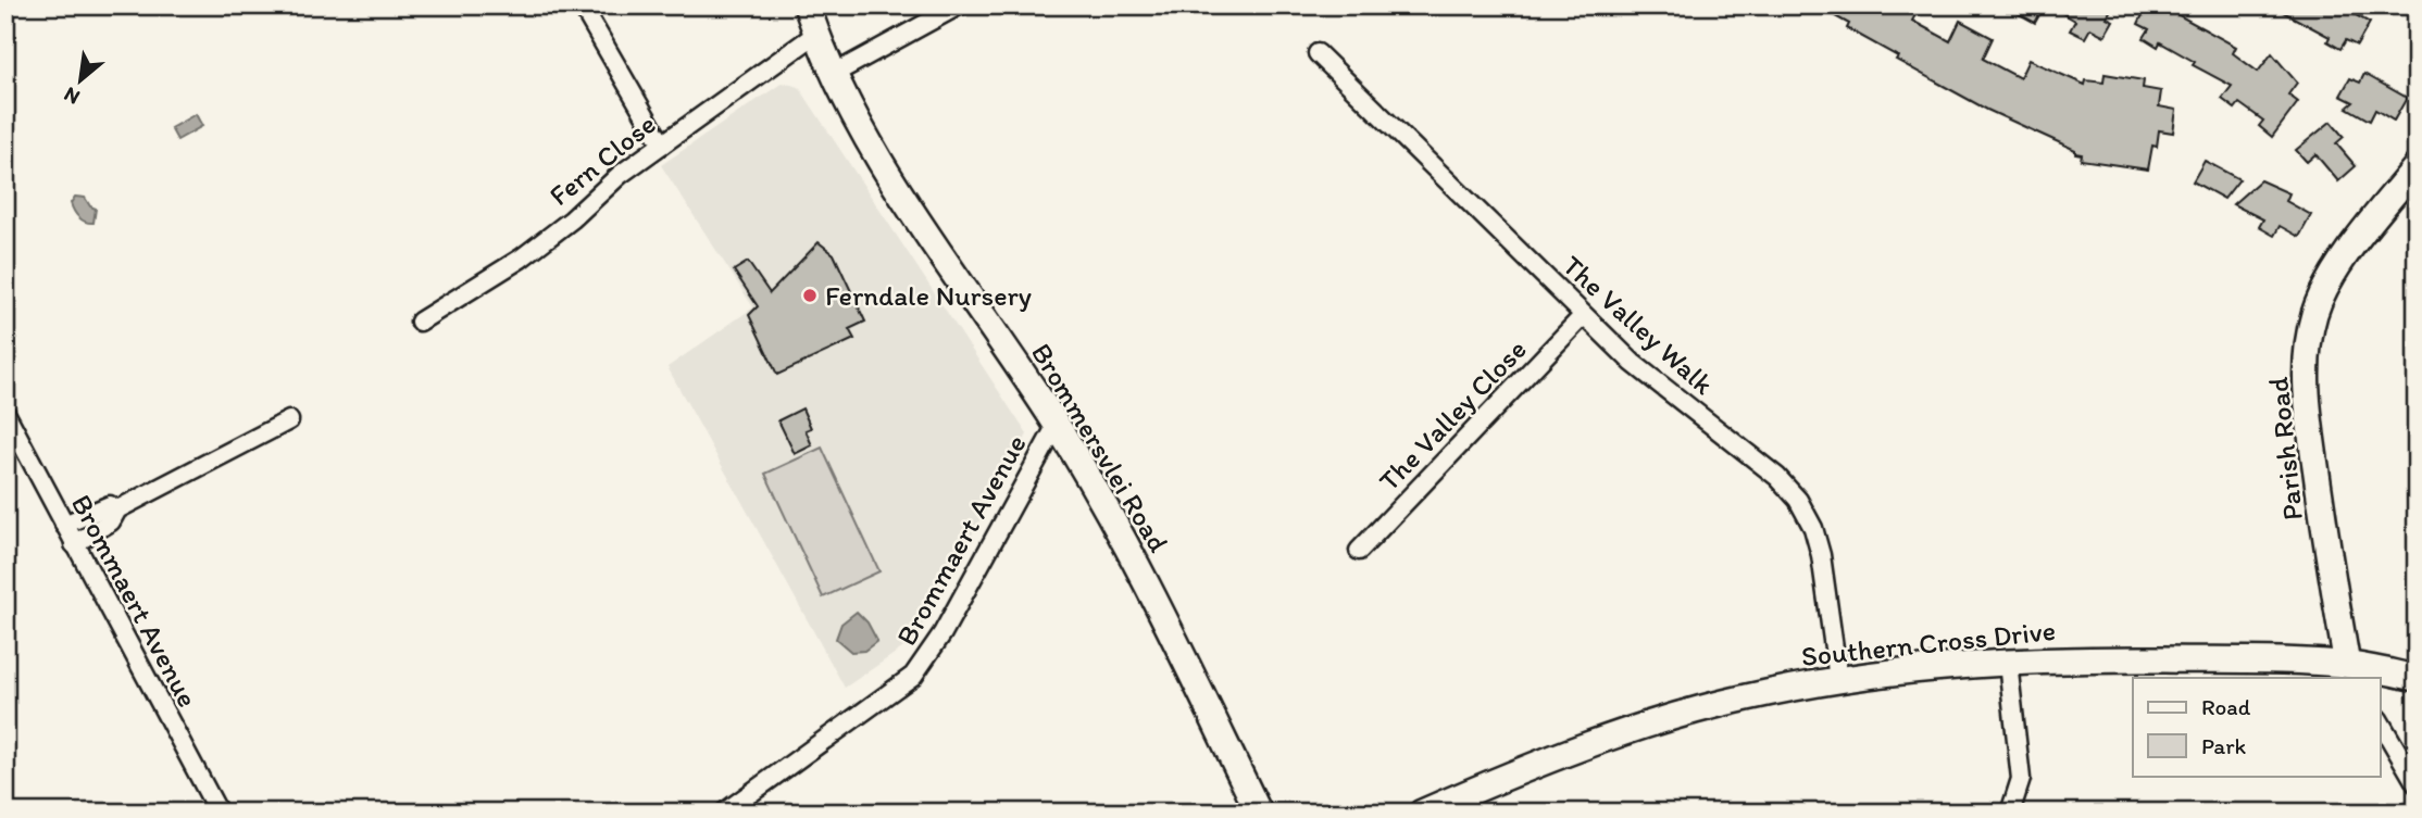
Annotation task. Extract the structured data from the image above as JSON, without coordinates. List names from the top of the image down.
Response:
{
  "streets": {
    "street": [
      "Fern Close",
      "The Valley Walk",
      "The Valley Close",
      "Brommersvlei Road",
      "Parish Road",
      "Brommaert Avenue",
      "Southern Cross Drive"
    ]
  },
  "crossings": [
    ["Fern Close", "Brommersvlei Road"],
    ["The Valley Walk", "The Valley Close"],
    ["The Valley Walk", "Southern Cross Drive"],
    ["Brommersvlei Road", "Brommaert Avenue"],
    ["Parish Road", "Southern Cross Drive"]
  ],
  "places": ["Ferndale Nursery"],
  "legend": ["Road", "Park"],
  "north": "bottom left"
}
